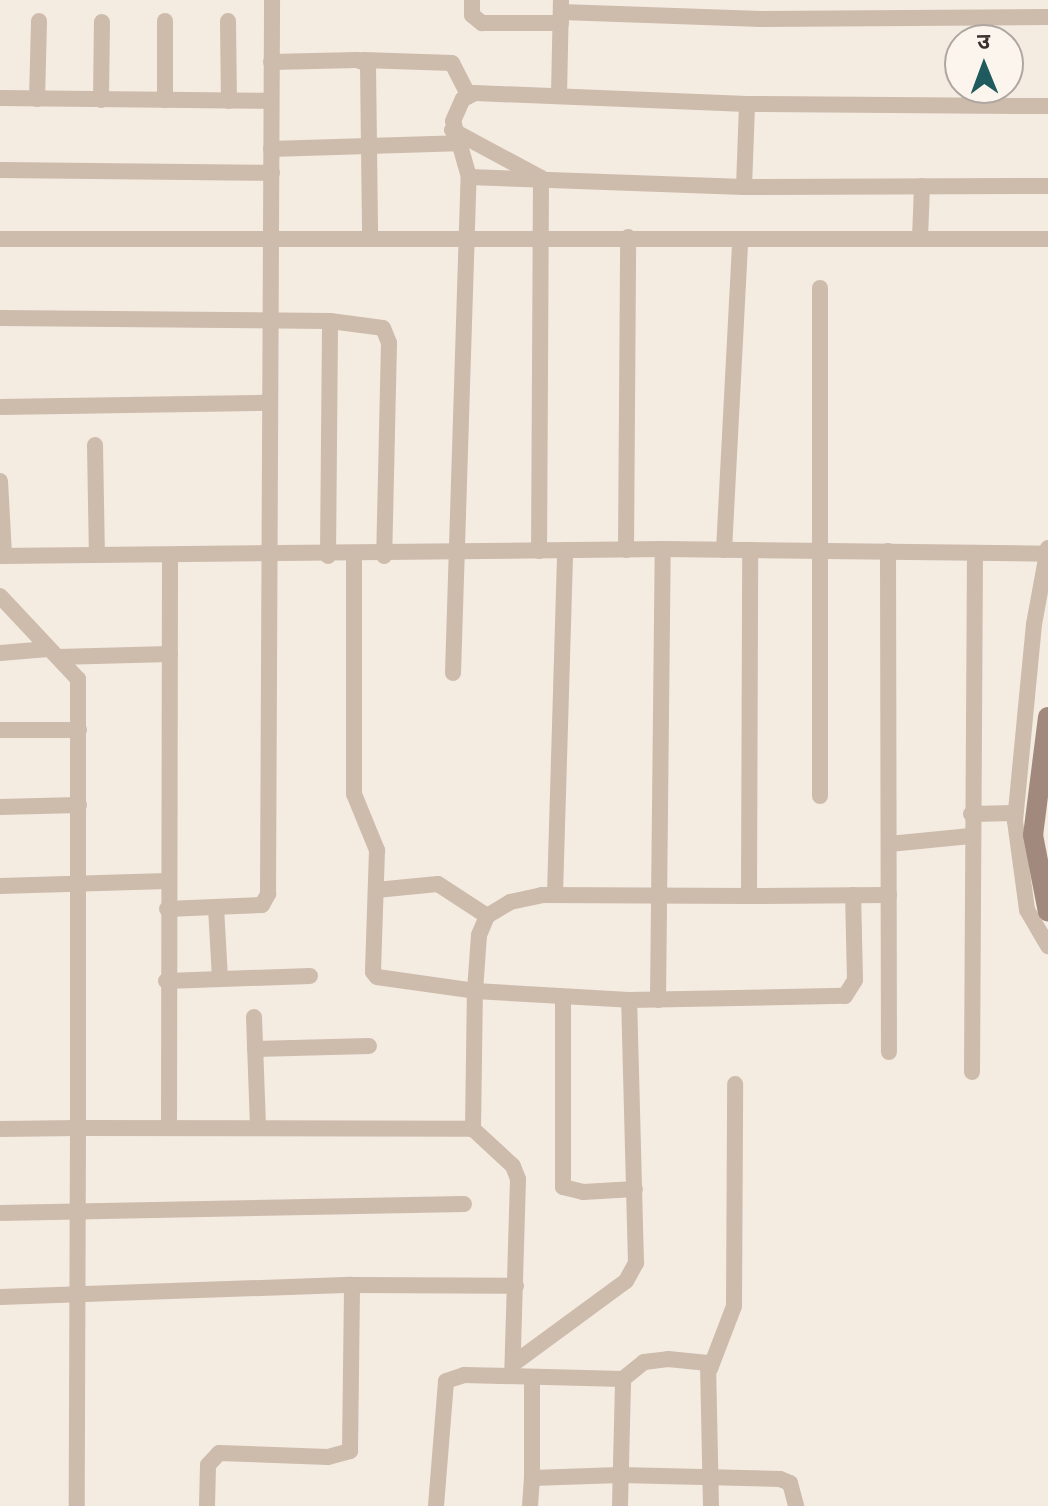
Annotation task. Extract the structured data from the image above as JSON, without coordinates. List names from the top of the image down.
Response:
{
  "north": "top"
}
